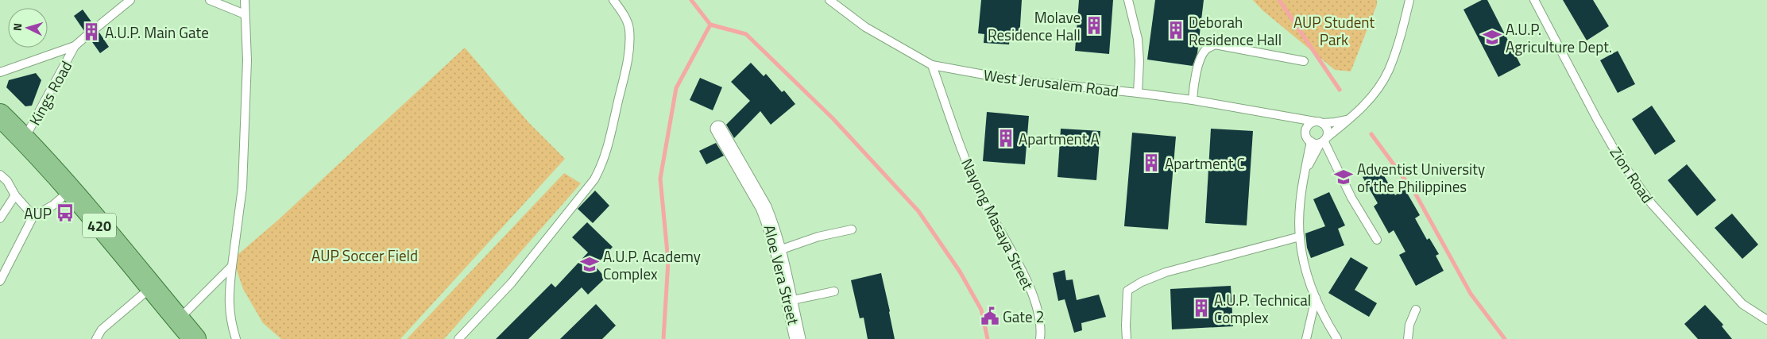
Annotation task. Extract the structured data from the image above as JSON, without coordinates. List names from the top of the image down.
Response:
{
  "streets": {
    "main road": ["420"],
    "street": ["Aloe Vera Street"],
    "lane": [
      "West Jerusalem Road",
      "Kings Road",
      "Zion Road",
      "Nayong Masaya Street"
    ]
  },
  "crossings": [
    ["West Jerusalem Road", "Nayong Masaya Street"],
    ["Kings Road", "420"]
  ],
  "parks": ["AUP Student Park", "AUP Soccer Field"],
  "places": {
    "building": [
      "Molave Residence Hall",
      "Deborah Residence Hall",
      "A.U.P. Main Gate",
      "Apartment A",
      "Apartment C",
      "A.U.P. Technical Complex"
    ],
    "school or university": ["A.U.P. Agriculture Dept.", "Adventist University of the Philippines", "A.U.P. Academy Complex"],
    "bus stop": ["AUP"],
    "public building": ["Gate 2"]
  },
  "north": "left"
}
